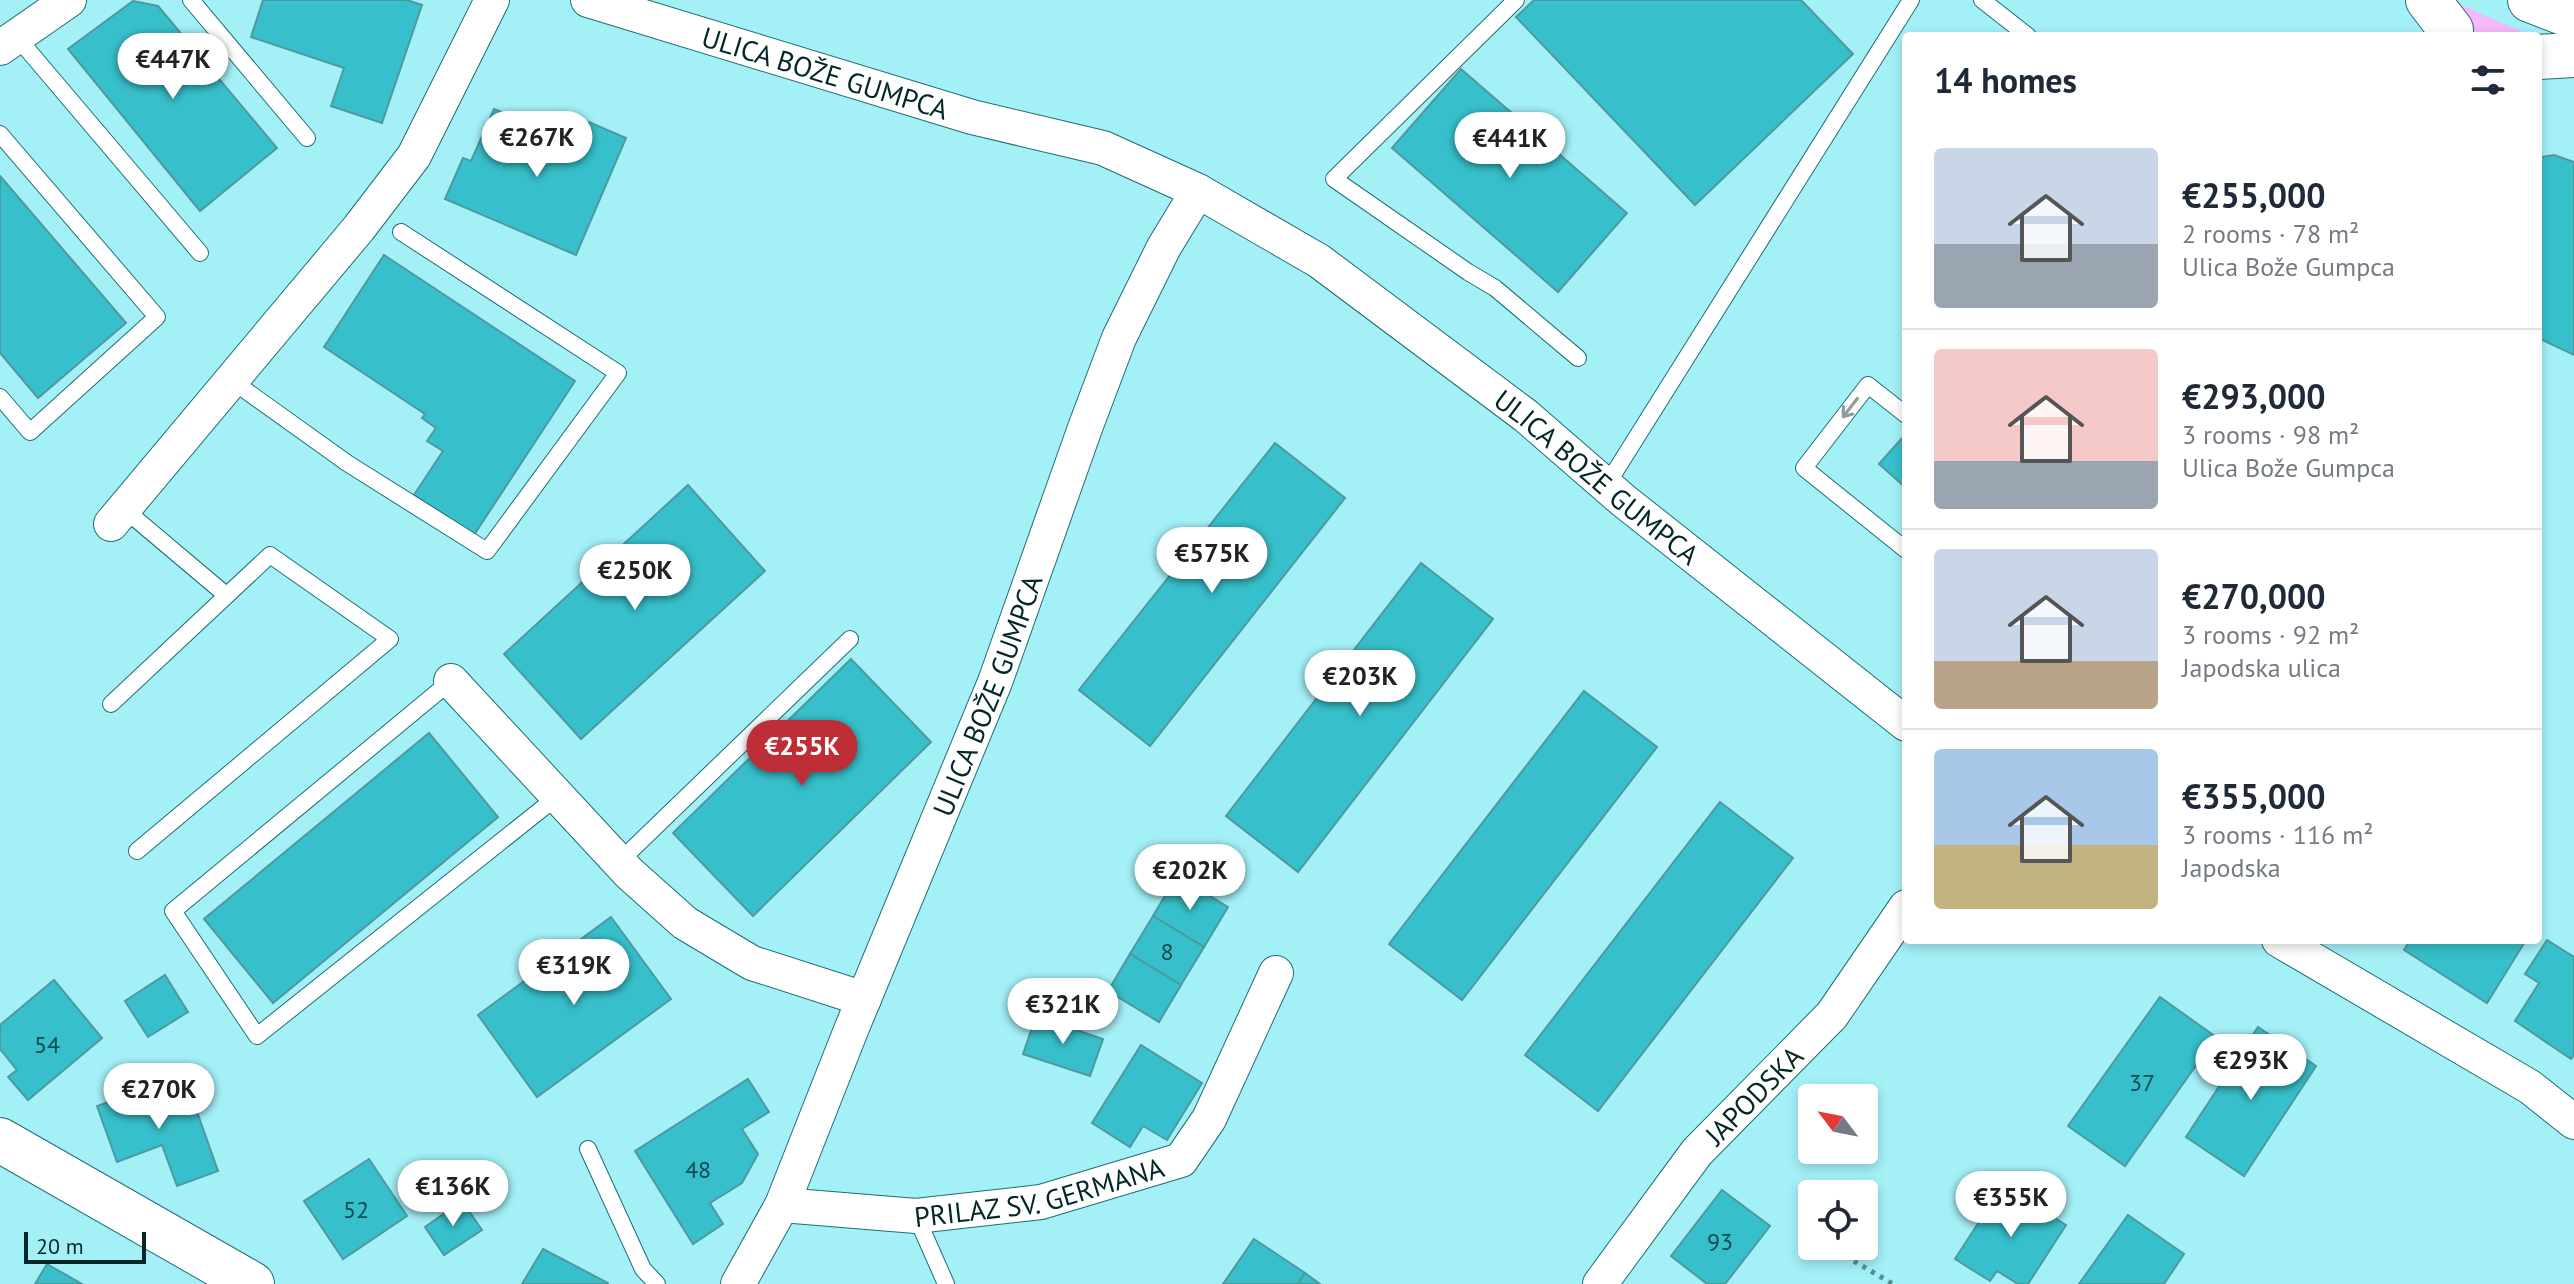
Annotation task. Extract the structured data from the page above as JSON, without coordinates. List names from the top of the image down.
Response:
{
  "streets": {
    "street": ["ULICA BOŽE GUMPCA", "JAPODSKA", "PRILAZ SV. GERMANA"]
  },
  "crossings": [
    ["ULICA BOŽE GUMPCA", "PRILAZ SV. GERMANA"]
  ],
  "house_numbers": [
    "8",
    "54",
    "37",
    "48",
    "52",
    "93"
  ],
  "scale_bar": "20 m",
  "north": "top left",
  "page": {
    "heading": "14 homes",
    "price": [
      "€447K",
      "€267K",
      "€441K",
      "€575K",
      "€250K",
      "€203K",
      "€255K",
      "€202K",
      "€319K",
      "€321K",
      "€293K",
      "€270K",
      "€136K",
      "€355K"
    ],
    "list": [
      {
        "name": "€255,000",
        "note": "2 rooms · 78 m² · Ulica Bože Gumpca"
      },
      {
        "name": "€293,000",
        "note": "3 rooms · 98 m² · Ulica Bože Gumpca"
      },
      {
        "name": "€270,000",
        "note": "3 rooms · 92 m² · Japodska ulica"
      },
      {
        "name": "€355,000",
        "note": "3 rooms · 116 m² · Japodska"
      }
    ],
    "scale": "20 m"
  }
}
